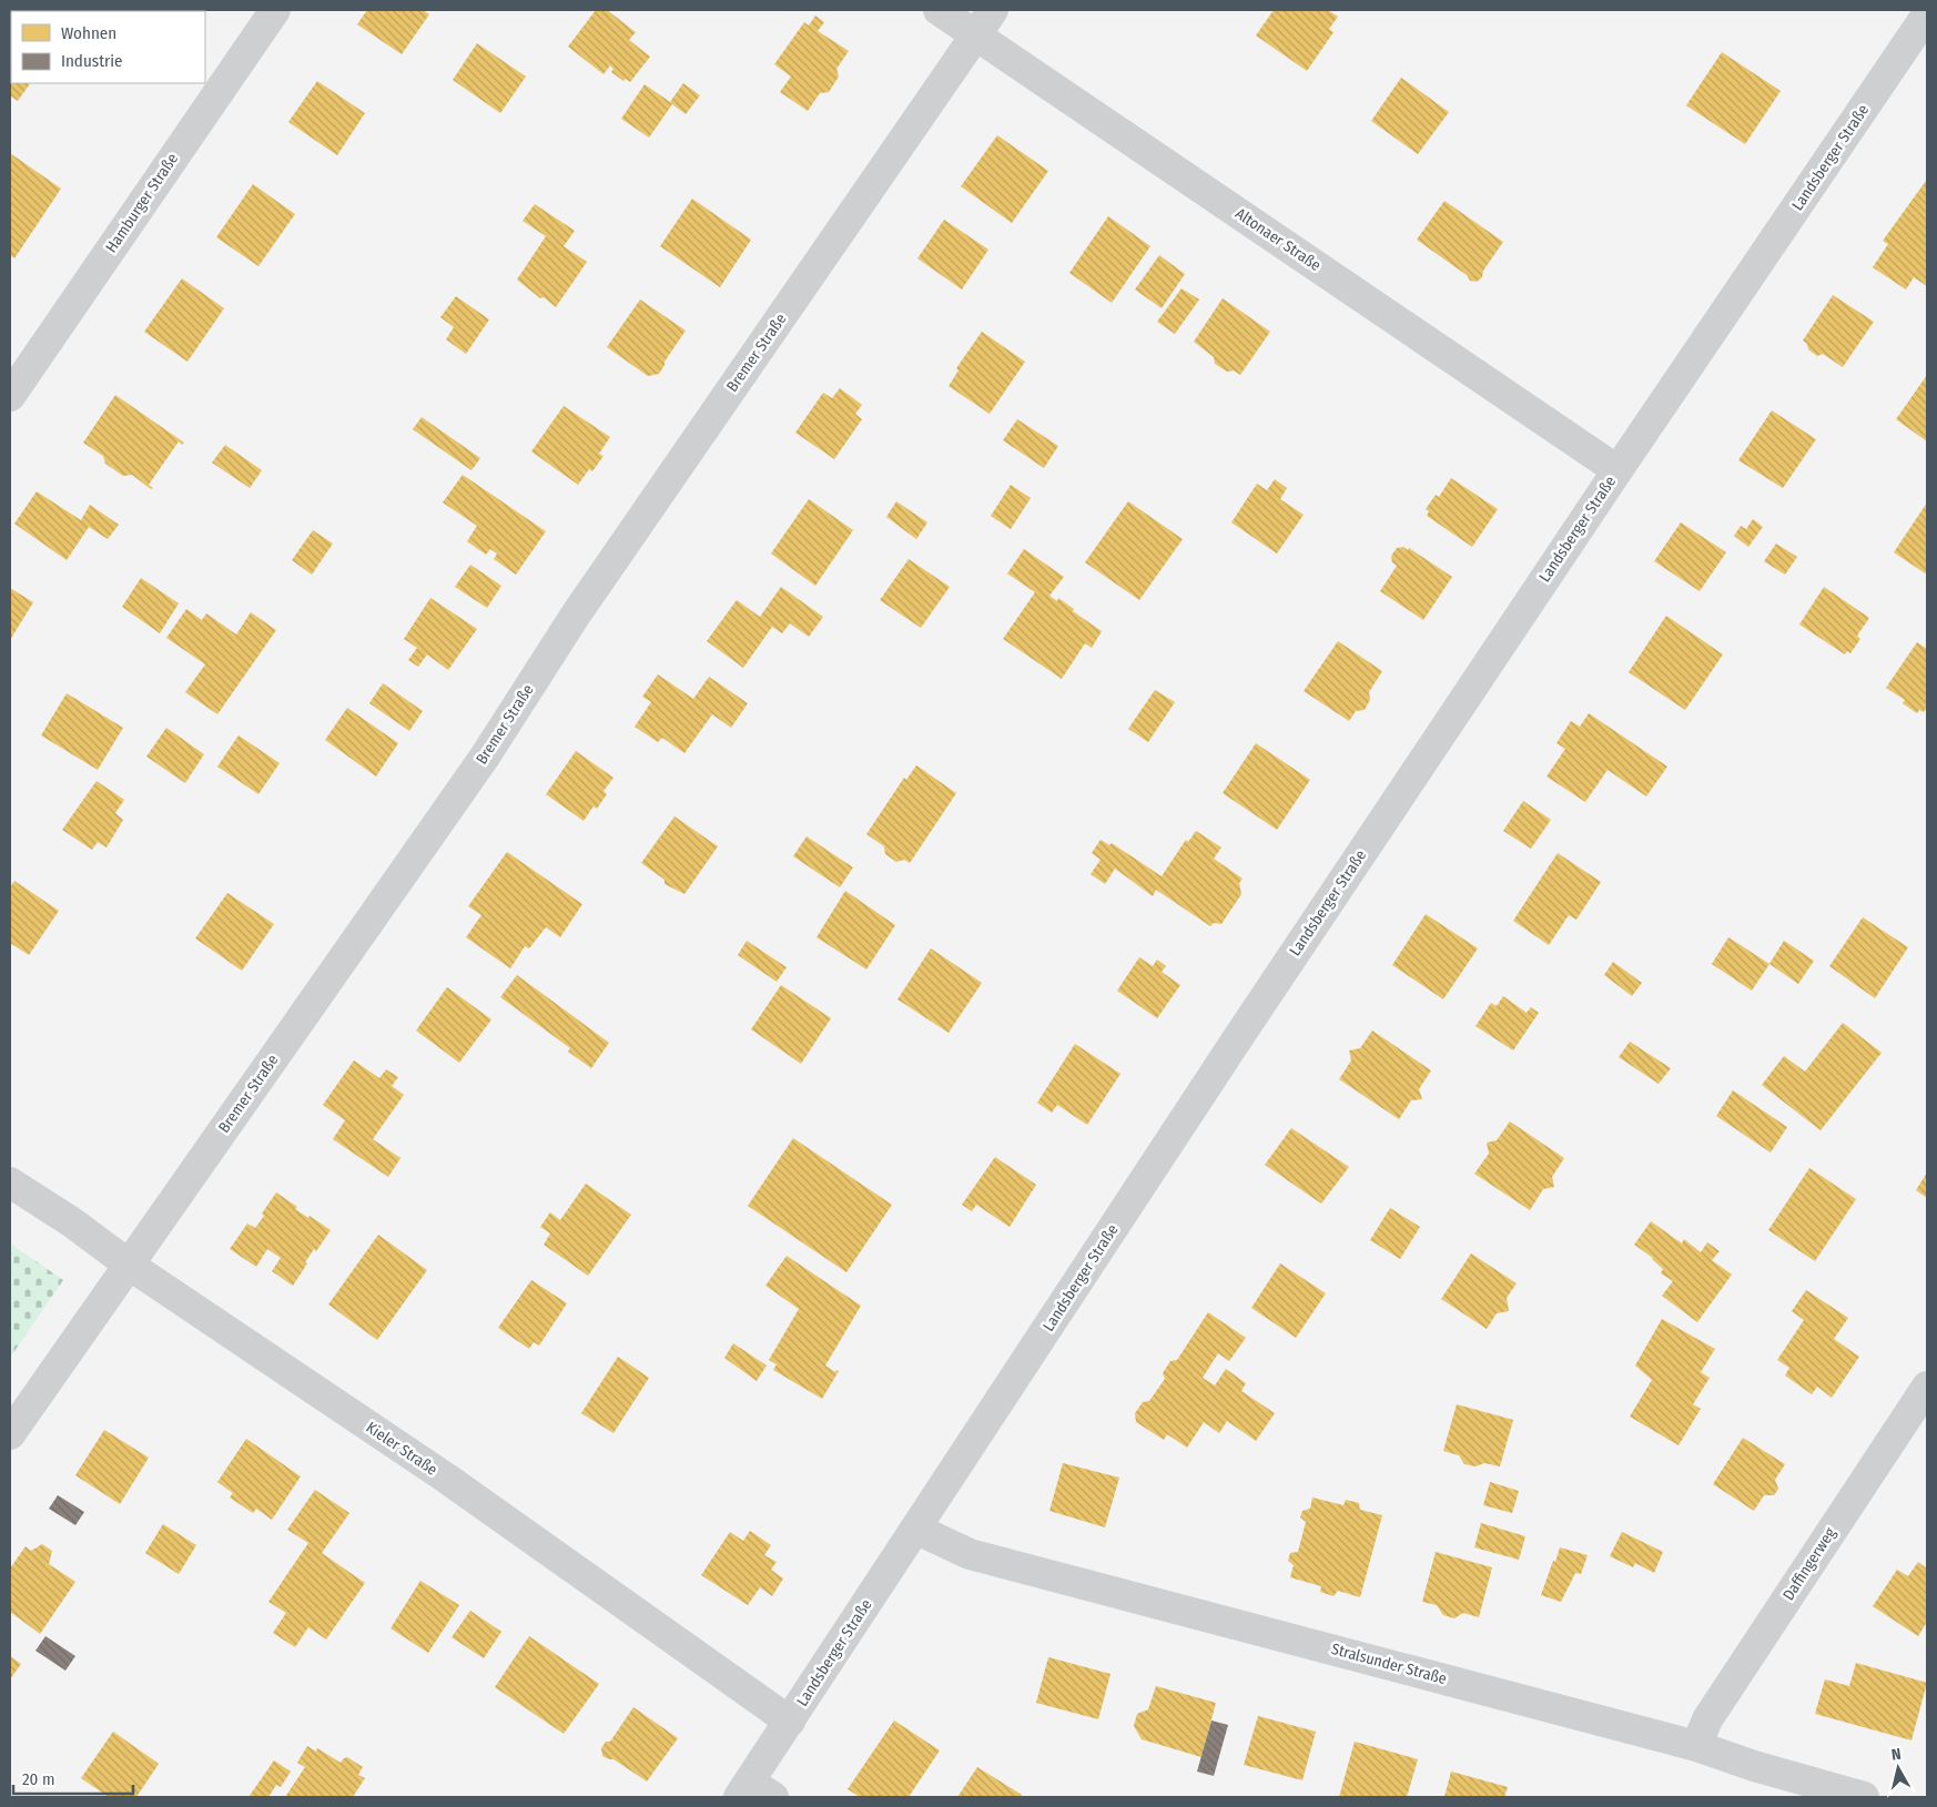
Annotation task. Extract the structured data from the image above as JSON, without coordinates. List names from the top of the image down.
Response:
{
  "streets": {
    "street": [
      "Landsberger Straße",
      "Hamburger Straße",
      "Altonaer Straße",
      "Bremer Straße",
      "Kieler Straße",
      "Daffingerweg",
      "Stralsunder Straße"
    ]
  },
  "crossings": [
    ["Landsberger Straße", "Altonaer Straße"],
    ["Landsberger Straße", "Kieler Straße"],
    ["Landsberger Straße", "Stralsunder Straße"],
    ["Altonaer Straße", "Bremer Straße"],
    ["Bremer Straße", "Kieler Straße"],
    ["Daffingerweg", "Stralsunder Straße"]
  ],
  "legend": ["Wohnen", "Industrie"],
  "scale_bar": "20 m",
  "north": "top"
}
